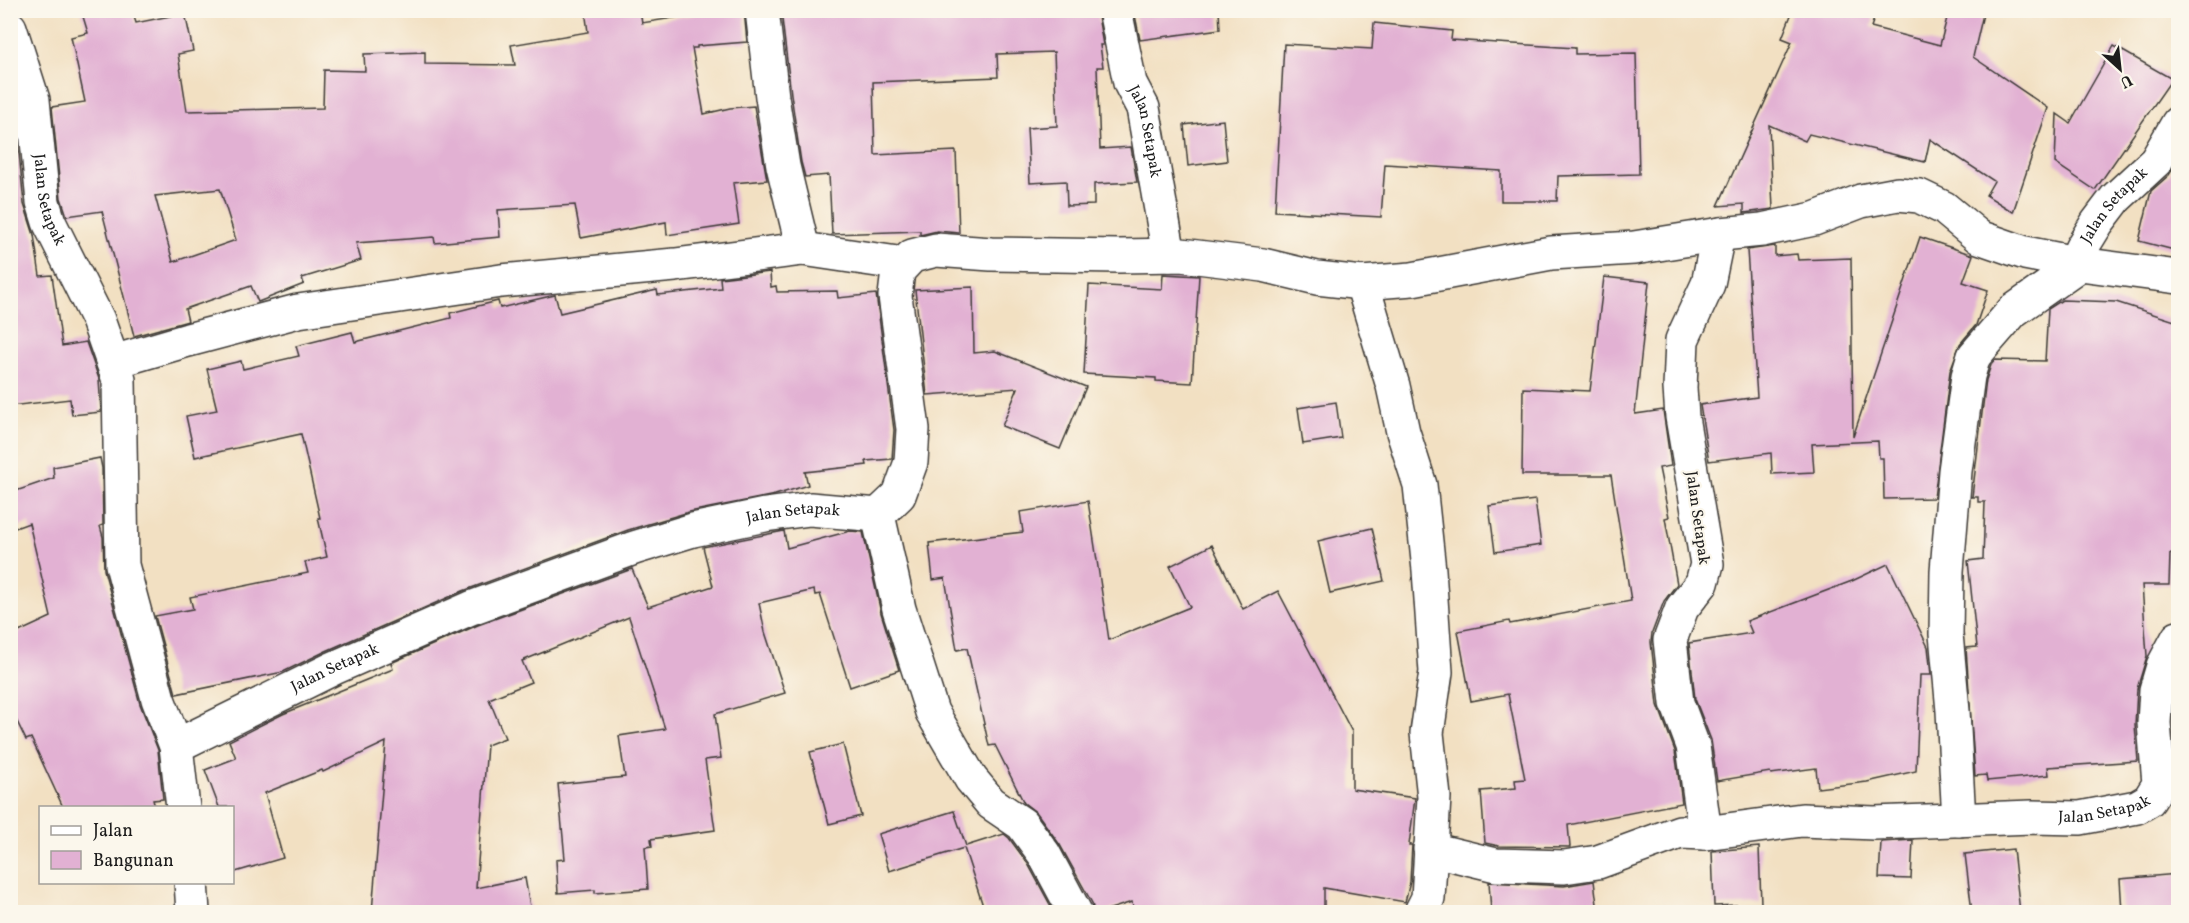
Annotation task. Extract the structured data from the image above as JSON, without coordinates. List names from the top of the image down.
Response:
{
  "streets": {
    "street": ["Jalan Setapak"]
  },
  "legend": ["Jalan", "Bangunan"],
  "north": "bottom right"
}
